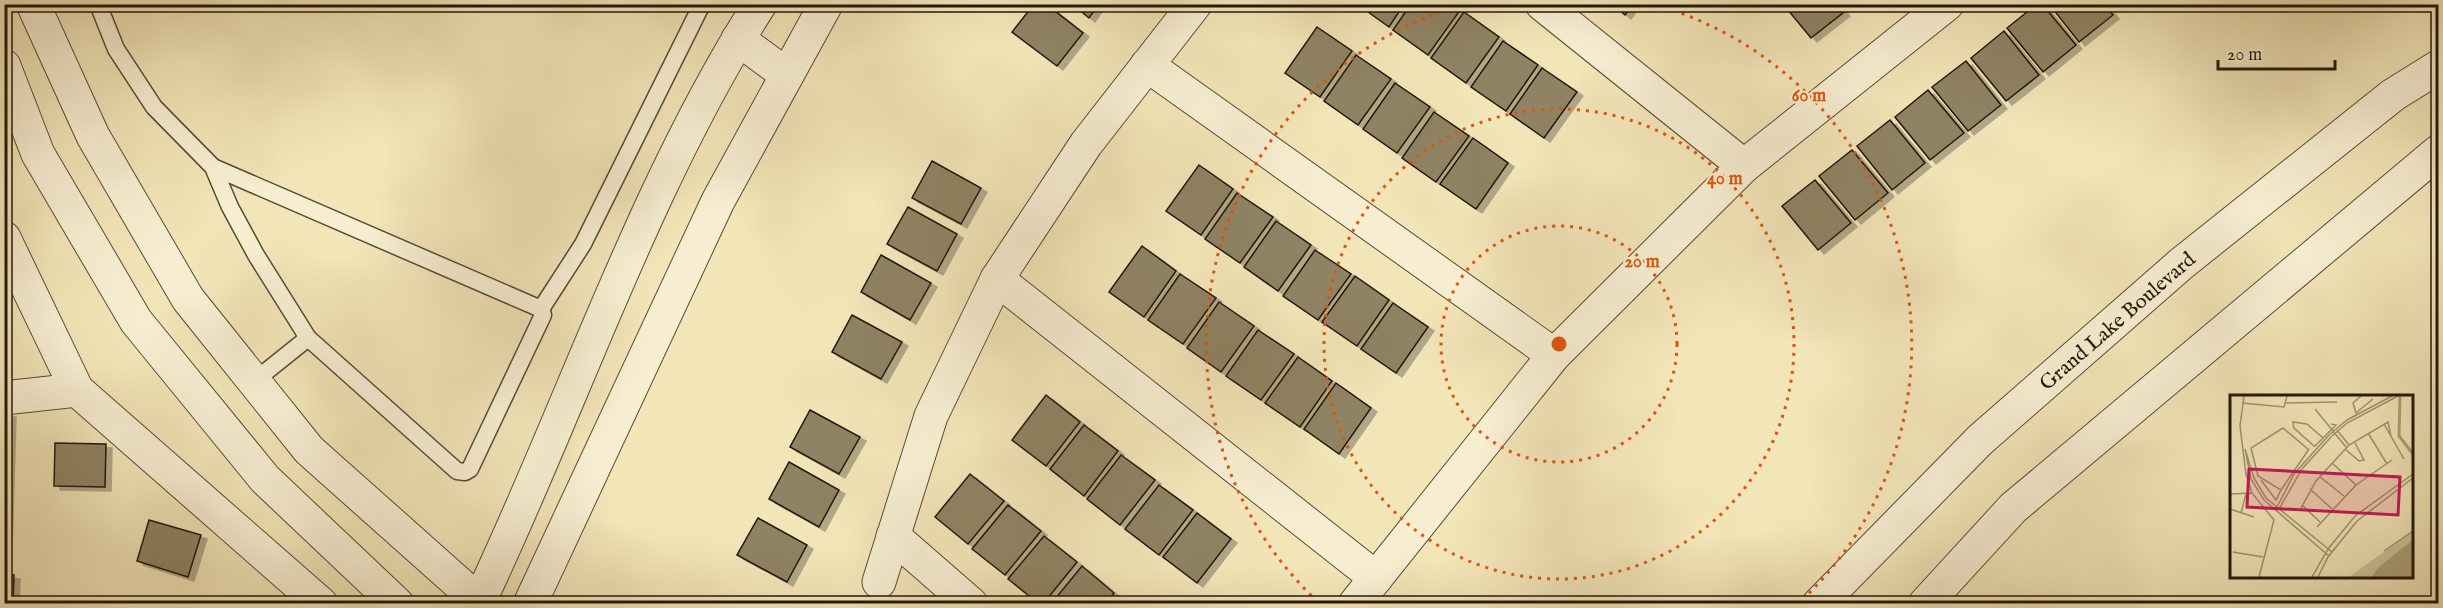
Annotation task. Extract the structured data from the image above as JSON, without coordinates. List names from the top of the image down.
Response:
{
  "streets": {
    "street": ["Grand Lake Boulevard"]
  },
  "scale_bar": "20 m",
  "rings": ["60 m", "40 m", "20 m"]
}
